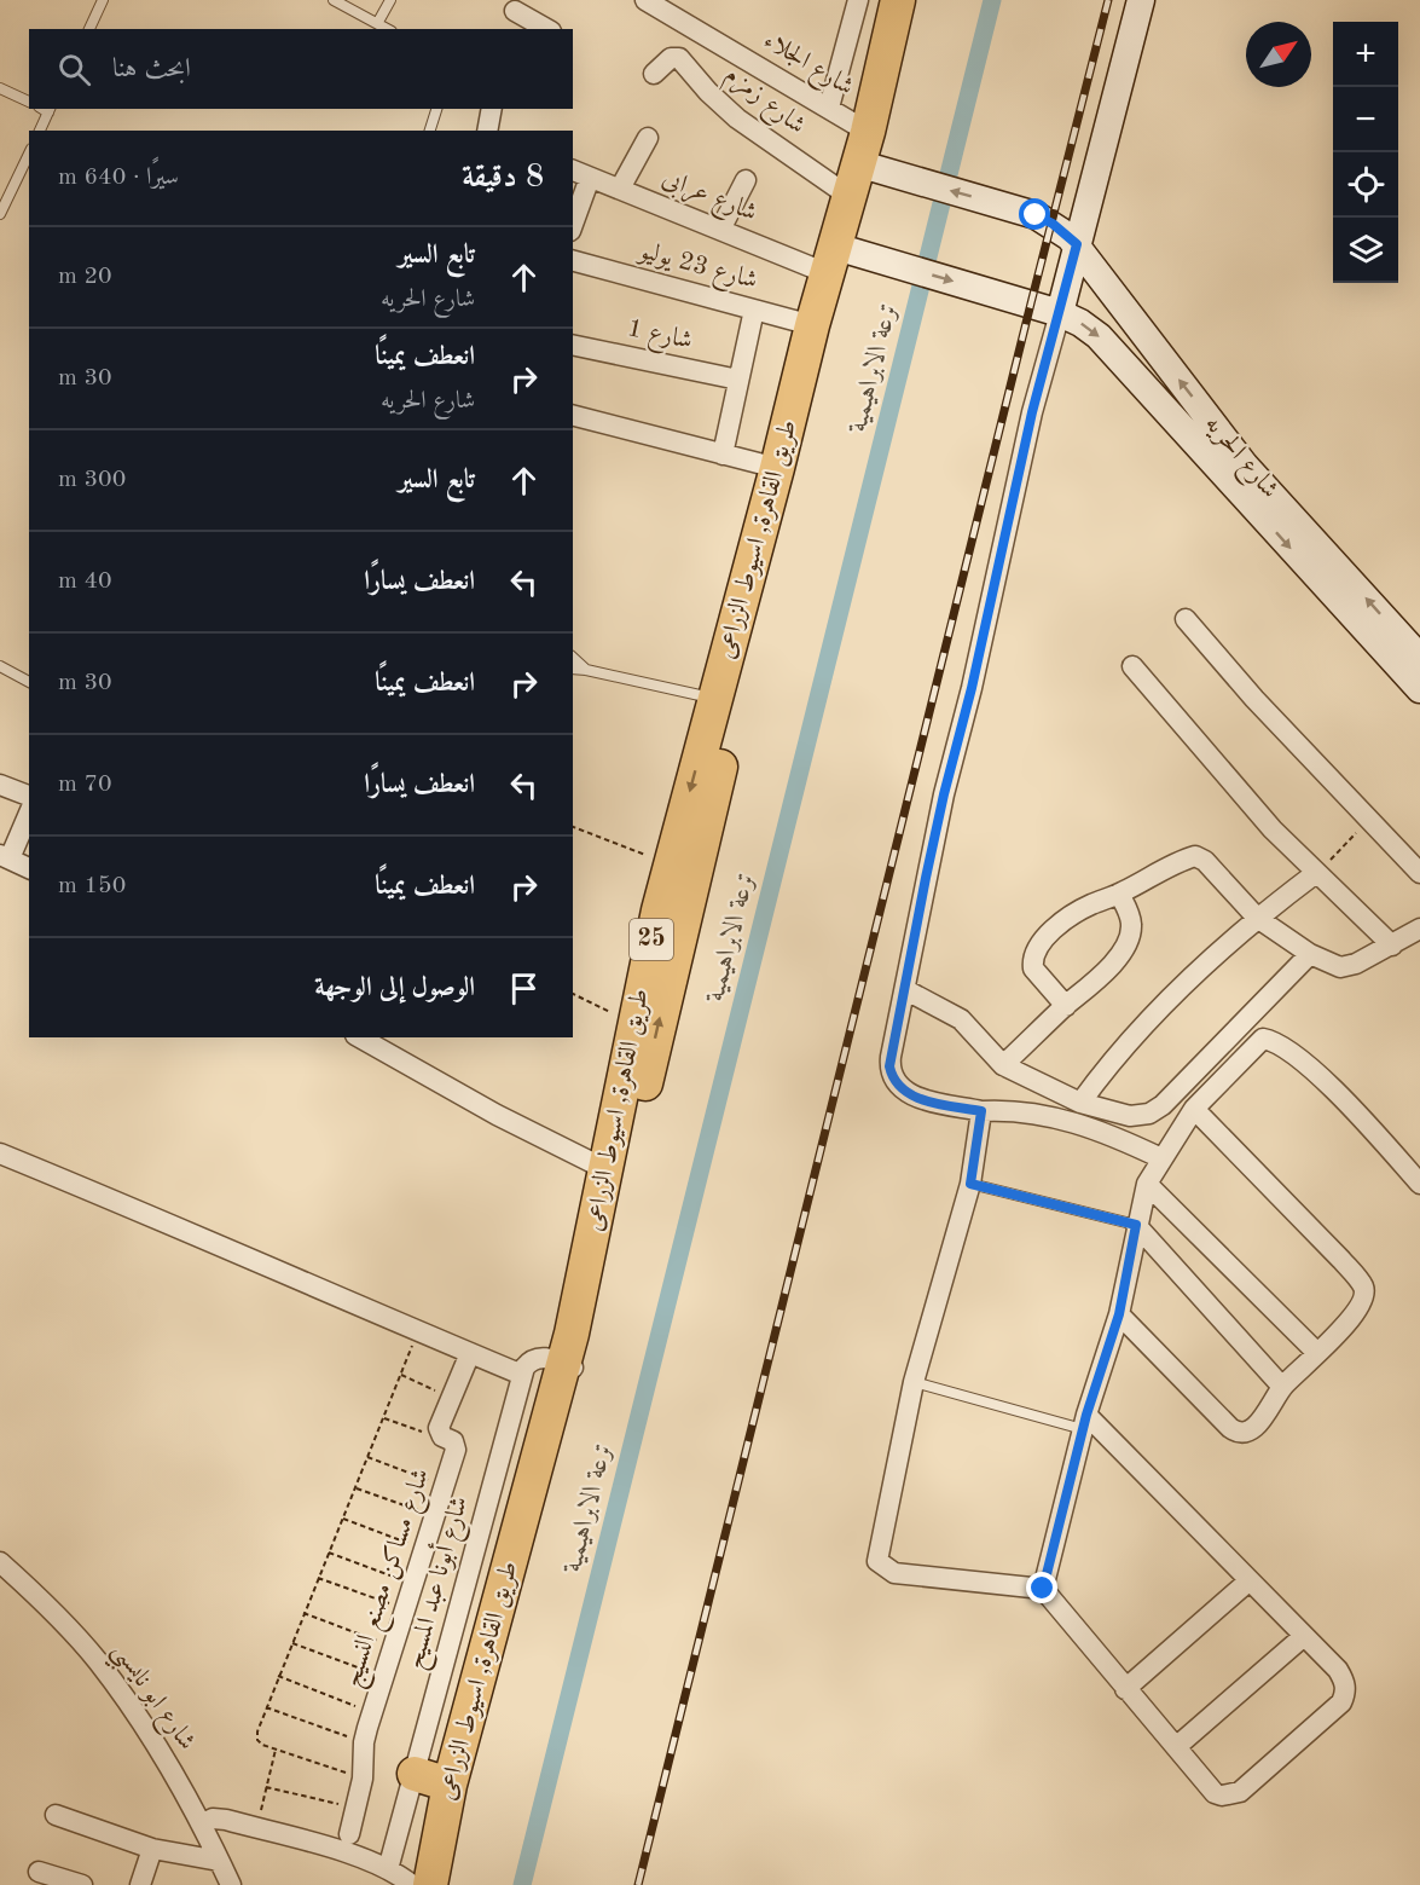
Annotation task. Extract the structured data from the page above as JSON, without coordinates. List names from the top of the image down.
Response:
{
  "streets": {
    "highway": ["طريق القاهرة, اسيوط الزراعى", "25"],
    "main road": ["شارع الحريه"],
    "street": [
      "شارع الجلاء",
      "شارع زمزم",
      "شارع عرابى",
      "شارع 23 يوليو",
      "شارع 1",
      "شارع مساكن مصنع النسيج",
      "شارع أبونا عبد المسيح",
      "شارع ابو نايسبي"
    ]
  },
  "crossings": [
    ["شارع الجلاء", "طريق القاهرة, اسيوط الزراعى"],
    ["شارع زمزم", "طريق القاهرة, اسيوط الزراعى"],
    ["شارع عرابى", "شارع الحريه"],
    ["شارع عرابى", "طريق القاهرة, اسيوط الزراعى"],
    ["شارع 23 يوليو", "طريق القاهرة, اسيوط الزراعى"],
    ["شارع الحريه", "طريق القاهرة, اسيوط الزراعى"]
  ],
  "water": ["ترعة الابراهيمية"],
  "north": "top right",
  "page": {
    "map_buttons": ["+", "−"],
    "search": "ابحث هنا",
    "heading": ["8 دقيقة", "سيرًا · 640 m"],
    "list": [
      ["تابع السير", "شارع الحريه", "20 m"],
      ["انعطف يمينًا", "شارع الحريه", "30 m"],
      ["تابع السير", "300 m"],
      ["انعطف يسارًا", "40 m"],
      ["انعطف يمينًا", "30 m"],
      ["انعطف يسارًا", "70 m"],
      ["انعطف يمينًا", "150 m"],
      "الوصول إلى الوجهة"
    ]
  }
}
